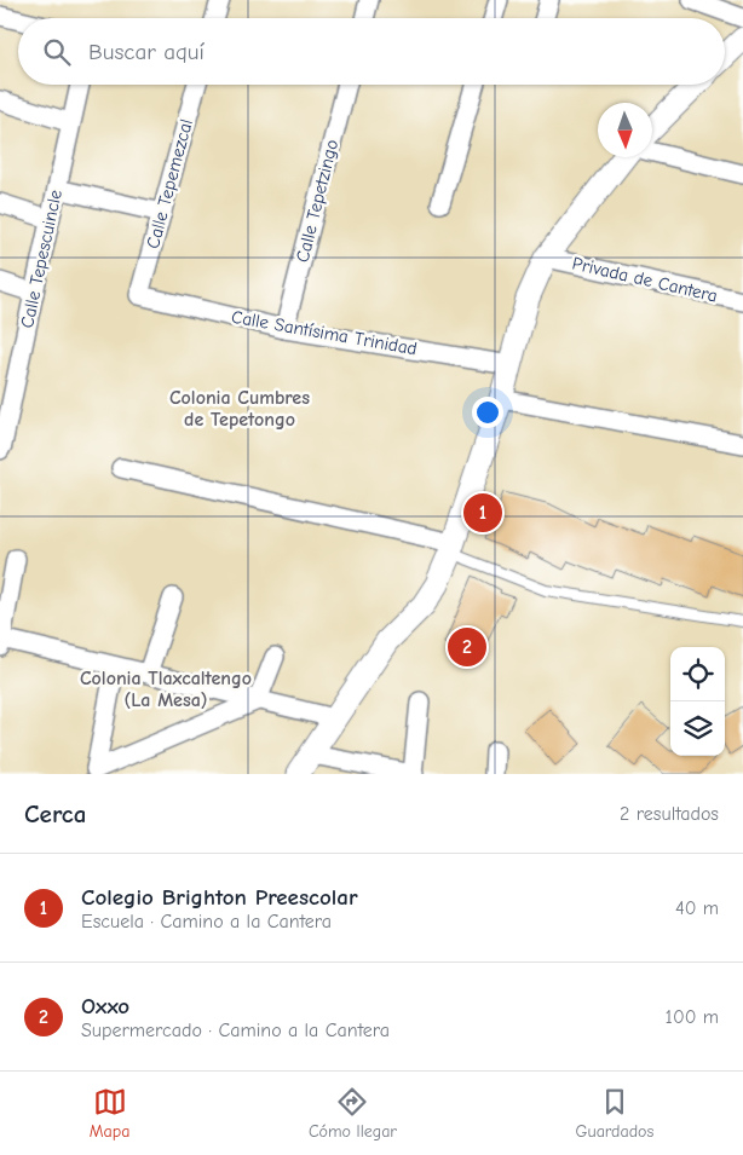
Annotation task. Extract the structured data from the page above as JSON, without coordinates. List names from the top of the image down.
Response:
{
  "streets": {
    "street": [
      "Calle Tepemezcal",
      "Calle Tepetzingo",
      "Calle Tepescuincle",
      "Privada de Cantera",
      "Calle Santísima Trinidad"
    ]
  },
  "crossings": [
    ["Calle Tepemezcal", "Calle Santísima Trinidad"],
    ["Calle Tepetzingo", "Calle Santísima Trinidad"]
  ],
  "districts": ["Colonia Cumbres de Tepetongo", "Colonia Tlaxcaltengo (La Mesa)"],
  "north": "bottom",
  "page": {
    "search": "Buscar aquí",
    "pins": ["1", "2"],
    "heading": ["Cerca", "2 resultados"],
    "list": [
      {
        "mark": "1",
        "name": "Colegio Brighton Preescolar",
        "note": "Escuela · Camino a la Cantera",
        "value": "40 m"
      },
      {
        "mark": "2",
        "name": "Oxxo",
        "note": "Supermercado · Camino a la Cantera",
        "value": "100 m"
      }
    ],
    "nav": ["Mapa", "Cómo llegar", "Guardados"]
  }
}
